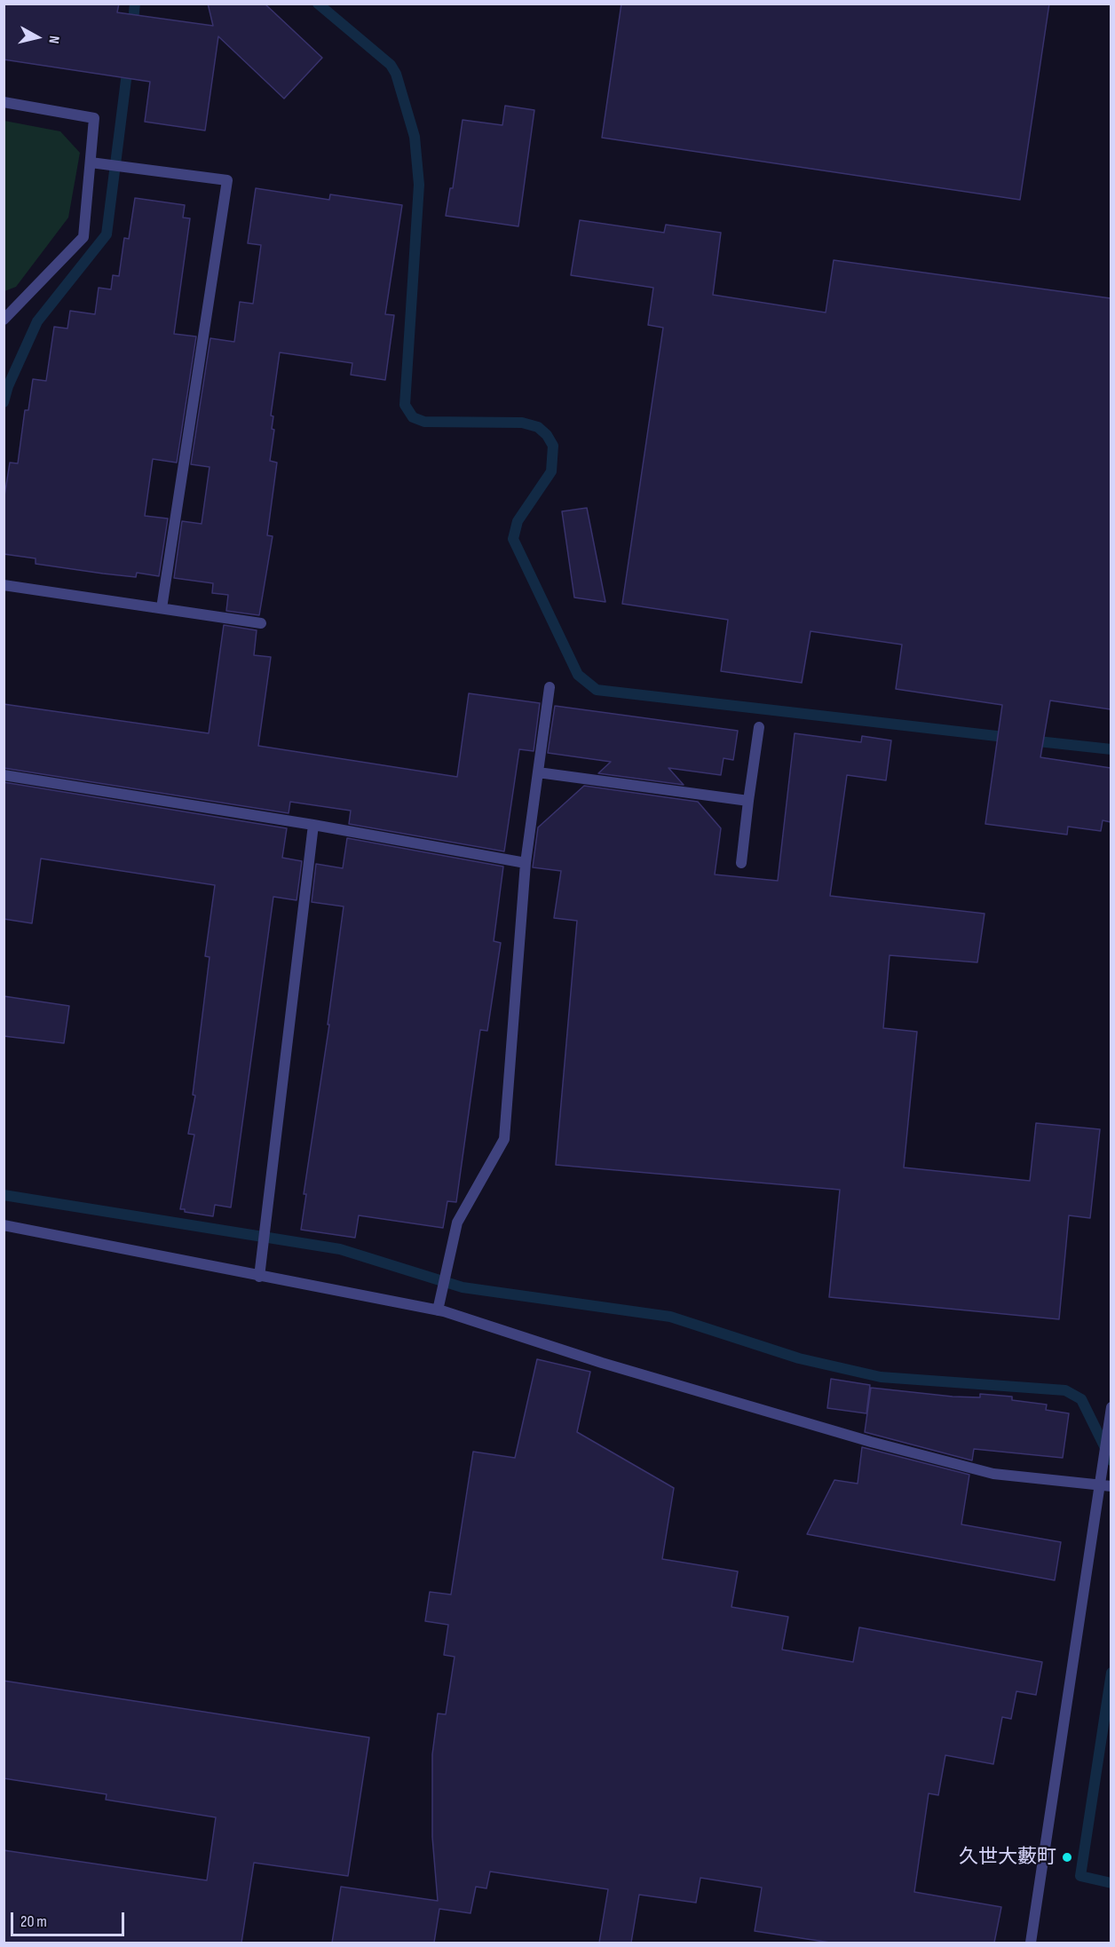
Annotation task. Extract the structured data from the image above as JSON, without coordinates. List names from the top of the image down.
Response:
{
  "places": ["久世大藪町"],
  "scale_bar": "20 m",
  "north": "right"
}
